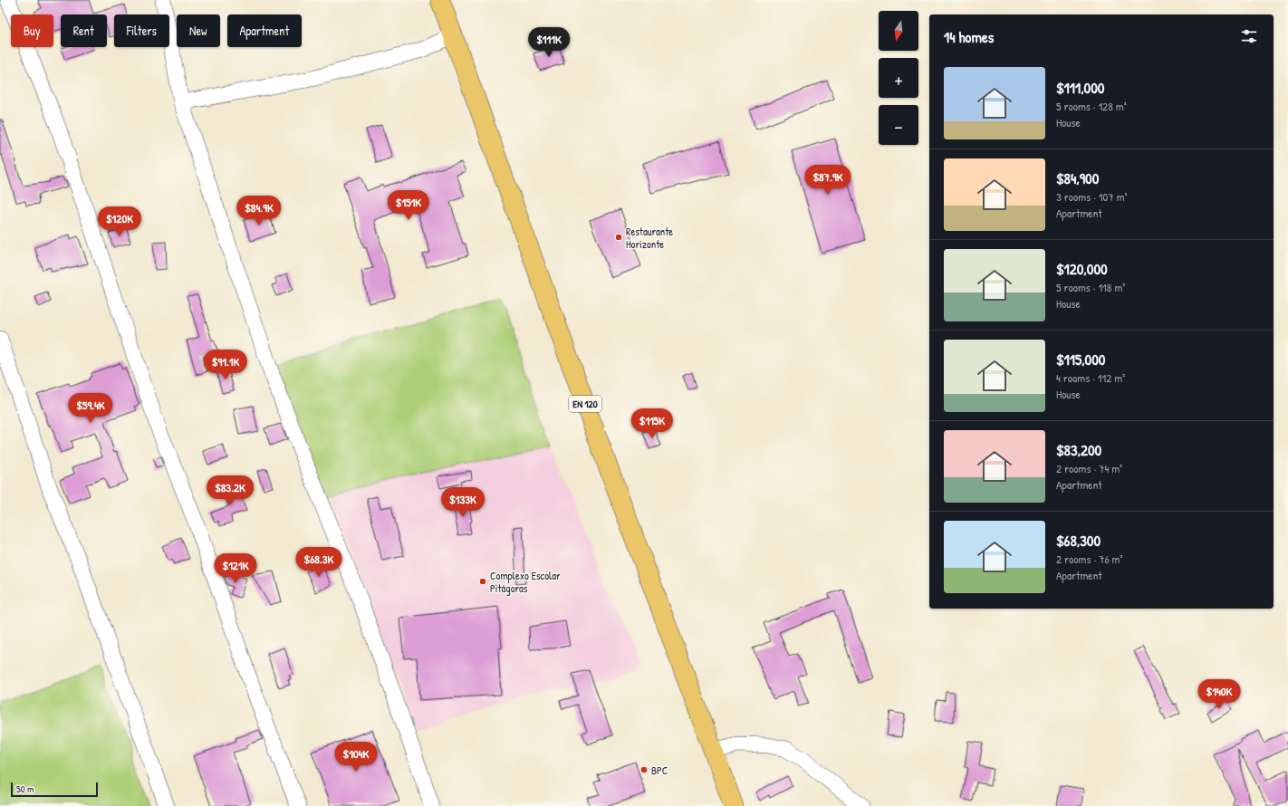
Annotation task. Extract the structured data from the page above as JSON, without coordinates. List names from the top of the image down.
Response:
{
  "streets": {
    "main road": ["EN 120"]
  },
  "places": ["Restaurante Horizonte", "Complexo Escolar Pitágoras", "BPC"],
  "scale_bar": "50 m",
  "north": "bottom",
  "page": {
    "map_buttons": ["+", "−"],
    "chip": [
      "Buy",
      "Rent",
      "Filters",
      "New",
      "Apartment"
    ],
    "heading": "14 homes",
    "price": [
      "$111K",
      "$87.9K",
      "$151K",
      "$84.9K",
      "$120K",
      "$91.1K",
      "$59.4K",
      "$115K",
      "$83.2K",
      "$133K",
      "$68.3K",
      "$121K",
      "$140K",
      "$104K"
    ],
    "list": [
      {
        "name": "$111,000",
        "note": "5 rooms · 128 m² · House"
      },
      {
        "name": "$84,900",
        "note": "3 rooms · 107 m² · Apartment"
      },
      {
        "name": "$120,000",
        "note": "5 rooms · 118 m² · House"
      },
      {
        "name": "$115,000",
        "note": "4 rooms · 112 m² · House"
      },
      {
        "name": "$83,200",
        "note": "2 rooms · 74 m² · Apartment"
      },
      {
        "name": "$68,300",
        "note": "2 rooms · 76 m² · Apartment"
      }
    ],
    "scale": "50 m"
  }
}
